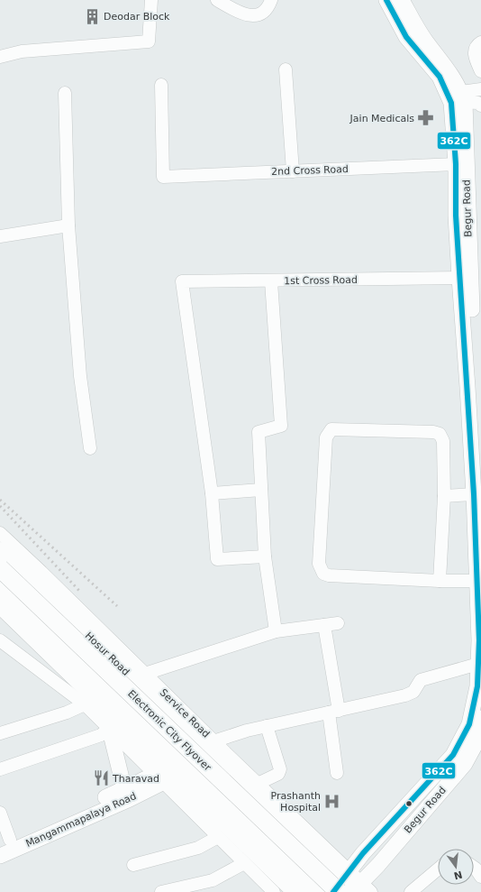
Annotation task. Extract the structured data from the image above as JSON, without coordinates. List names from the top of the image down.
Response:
{
  "streets": {
    "highway": ["Hosur Road", "Electronic City Flyover"],
    "main road": ["Begur Road", "Mangammapalaya Road"],
    "street": ["2nd Cross Road", "1st Cross Road", "Service Road"]
  },
  "crossings": [
    ["2nd Cross Road", "Begur Road"],
    ["Begur Road", "1st Cross Road"],
    ["Begur Road", "Hosur Road"],
    ["Begur Road", "Service Road"],
    ["Begur Road", "Electronic City Flyover"],
    ["Hosur Road", "Service Road"],
    ["Hosur Road", "Electronic City Flyover"],
    ["Service Road", "Electronic City Flyover"]
  ],
  "places": {
    "building": ["Deodar Block"],
    "pharmacy": ["Jain Medicals"],
    "restaurant": ["Tharavad"],
    "hospital": ["Prashanth Hospital"]
  },
  "lines": ["transit line 362C"],
  "north": "bottom"
}
